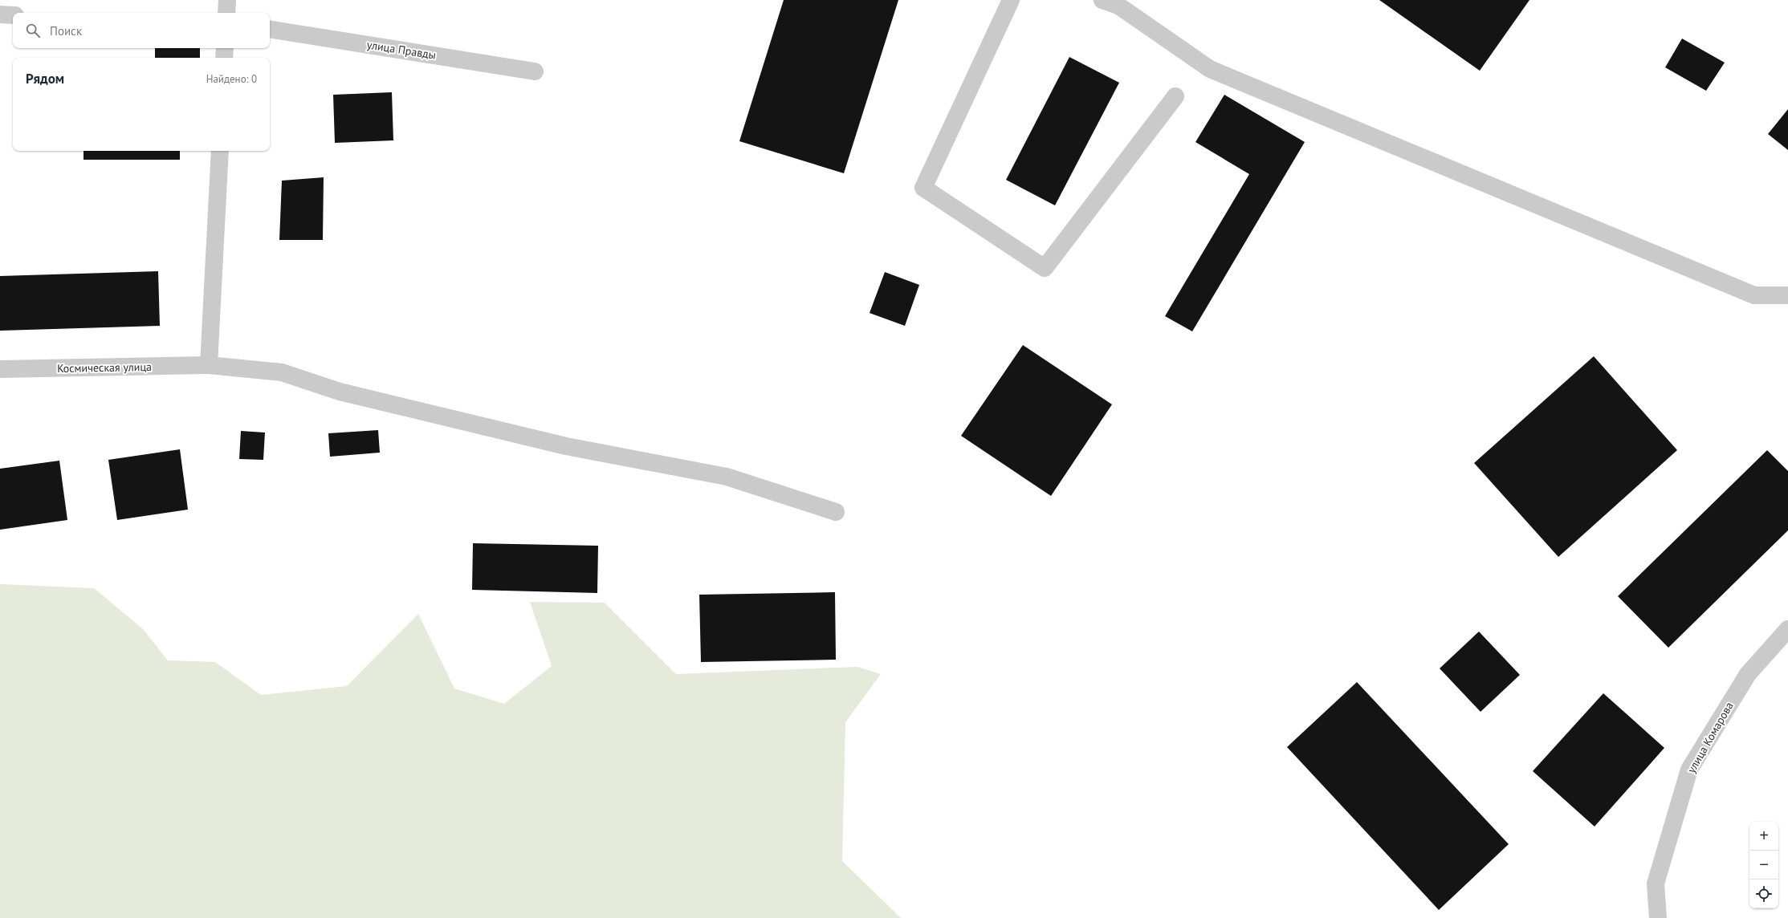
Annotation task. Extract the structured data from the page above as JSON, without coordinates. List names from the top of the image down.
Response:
{
  "streets": {
    "street": ["улица Правды", "Космическая улица", "улица Комарова"]
  },
  "page": {
    "search": "Поиск",
    "heading": ["Рядом", "Найдено: 0"],
    "map_buttons": ["+", "−"]
  }
}
